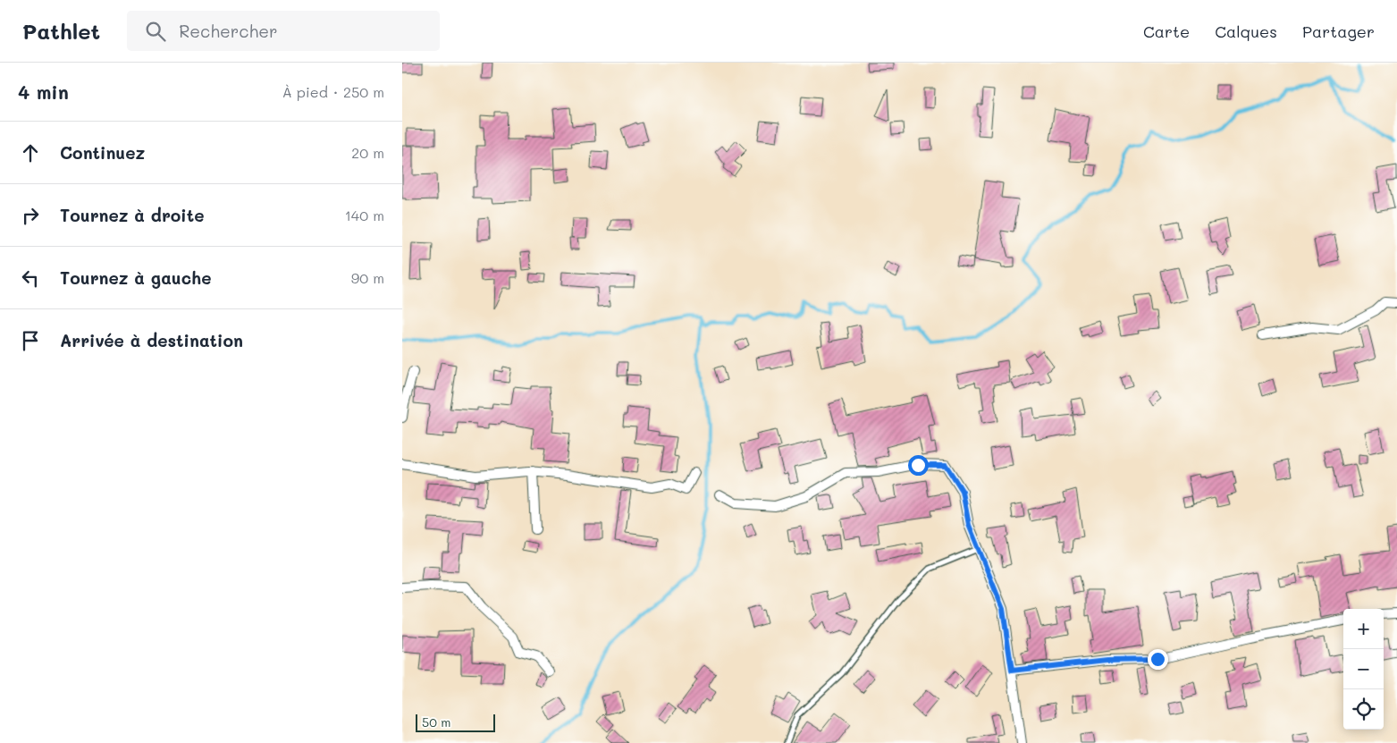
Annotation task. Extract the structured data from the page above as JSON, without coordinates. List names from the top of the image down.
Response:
{
  "scale_bar": "50 m",
  "page": {
    "header": "Pathlet",
    "search": "Rechercher",
    "nav": ["Carte", "Calques", "Partager"],
    "heading": ["4 min", "À pied · 250 m"],
    "list": [
      ["Continuez", "20 m"],
      ["Tournez à droite", "140 m"],
      ["Tournez à gauche", "90 m"],
      "Arrivée à destination"
    ],
    "map_buttons": ["+", "−"],
    "scale": "50 m"
  }
}
